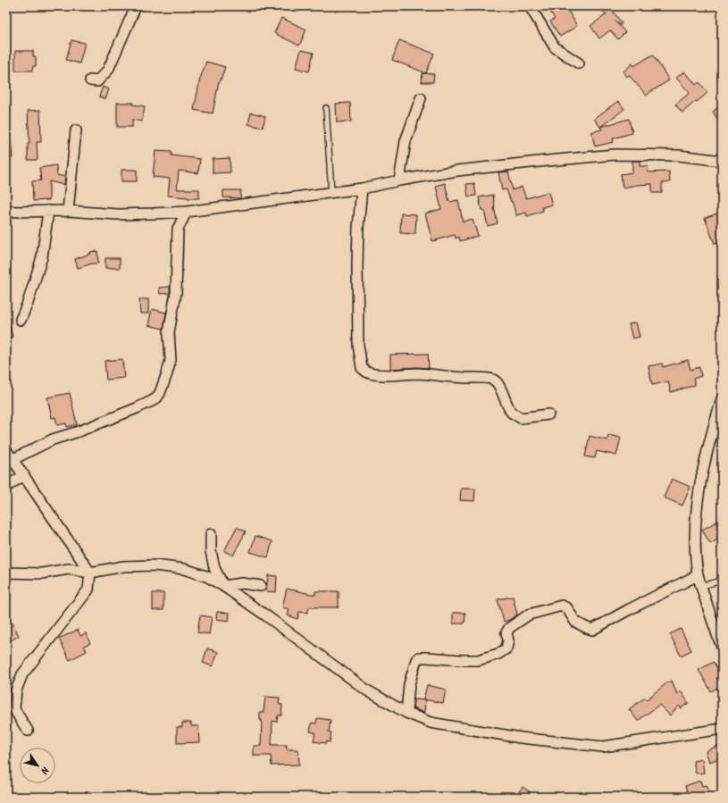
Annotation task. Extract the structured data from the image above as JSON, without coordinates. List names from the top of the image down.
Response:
{
  "north": "bottom right"
}
